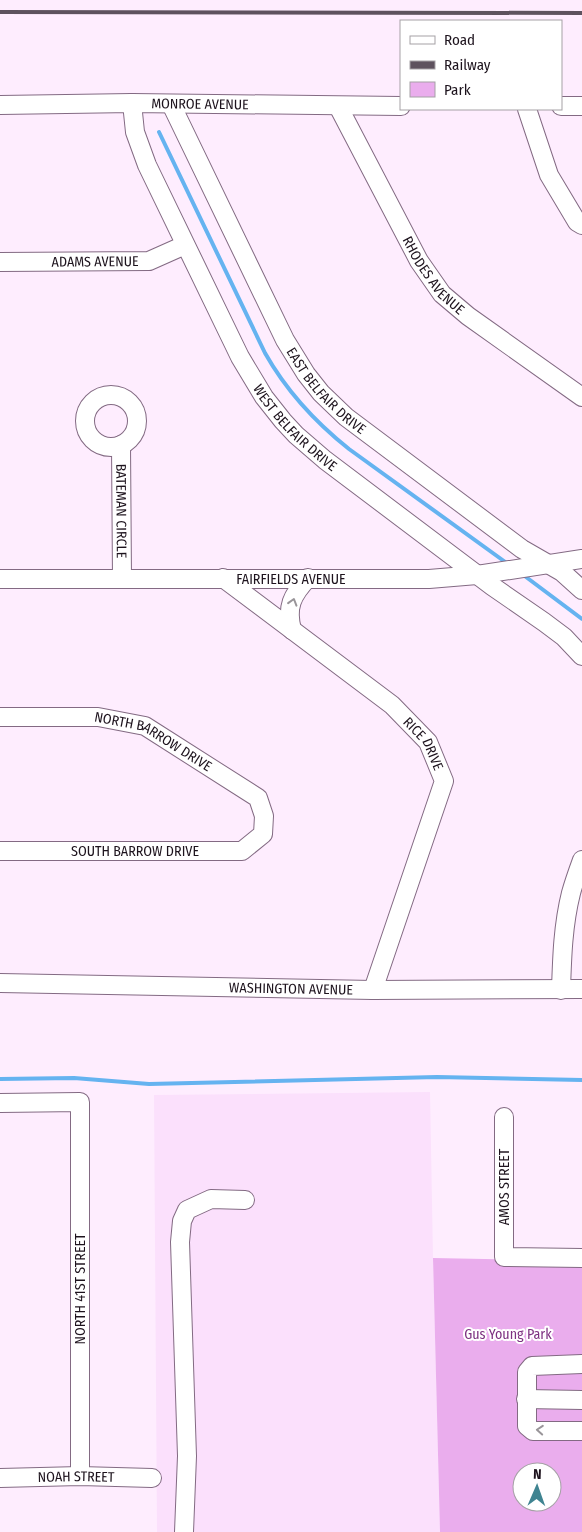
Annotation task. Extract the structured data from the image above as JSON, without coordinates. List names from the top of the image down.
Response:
{
  "streets": {
    "street": [
      "MONROE AVENUE",
      "ADAMS AVENUE",
      "RHODES AVENUE",
      "EAST BELFAIR DRIVE",
      "WEST BELFAIR DRIVE",
      "BATEMAN CIRCLE",
      "FAIRFIELDS AVENUE",
      "NORTH BARROW DRIVE",
      "RICE DRIVE",
      "SOUTH BARROW DRIVE",
      "WASHINGTON AVENUE",
      "AMOS STREET",
      "NORTH 41ST STREET",
      "NOAH STREET"
    ]
  },
  "crossings": [
    ["MONROE AVENUE", "RHODES AVENUE"],
    ["MONROE AVENUE", "EAST BELFAIR DRIVE"],
    ["MONROE AVENUE", "WEST BELFAIR DRIVE"],
    ["ADAMS AVENUE", "WEST BELFAIR DRIVE"],
    ["EAST BELFAIR DRIVE", "FAIRFIELDS AVENUE"],
    ["WEST BELFAIR DRIVE", "FAIRFIELDS AVENUE"],
    ["BATEMAN CIRCLE", "FAIRFIELDS AVENUE"],
    ["FAIRFIELDS AVENUE", "RICE DRIVE"],
    ["NORTH BARROW DRIVE", "SOUTH BARROW DRIVE"],
    ["RICE DRIVE", "WASHINGTON AVENUE"],
    ["NORTH 41ST STREET", "NOAH STREET"]
  ],
  "parks": ["Gus Young Park"],
  "legend": ["Road", "Railway", "Park"],
  "north": "top"
}
